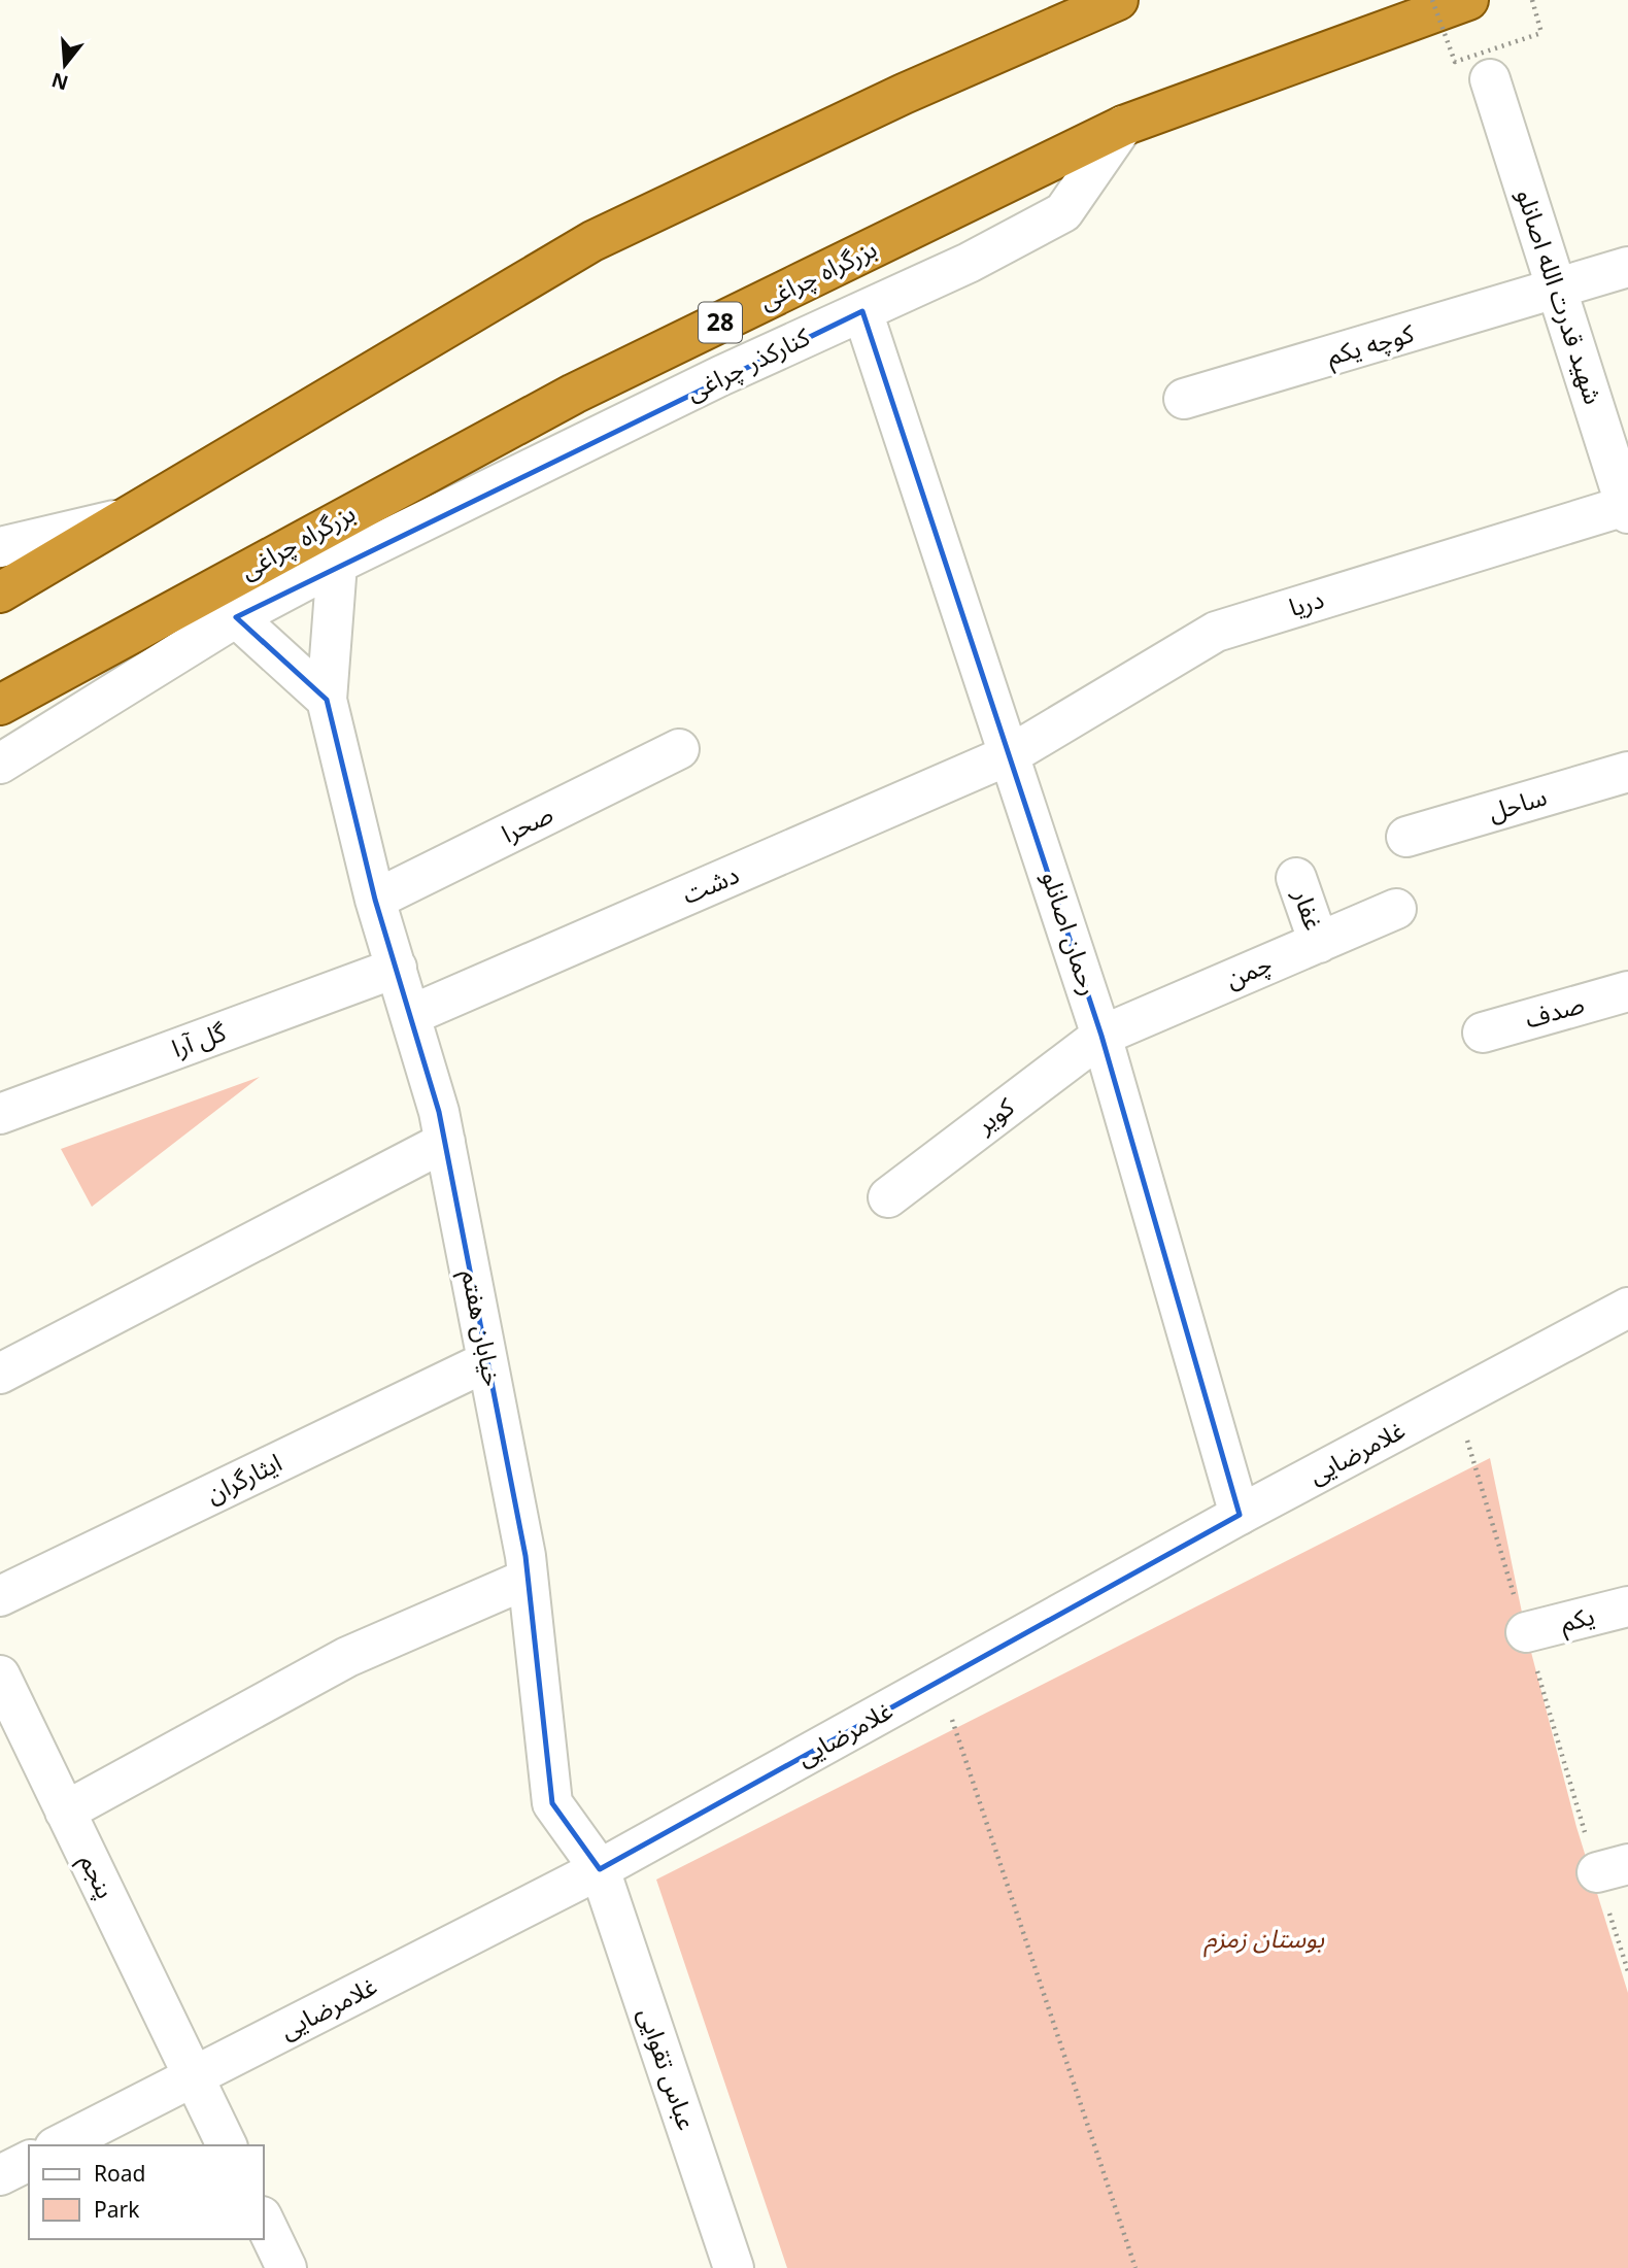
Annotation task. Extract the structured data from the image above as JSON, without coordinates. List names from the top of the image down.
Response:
{
  "streets": {
    "highway": ["بزرگراه چراغی", "28"],
    "street": [
      "شهید قدرت الله اصانلو",
      "کوچه یکم",
      "کنارکذر چراغی",
      "دریا",
      "ساحل",
      "صحرا",
      "دشت",
      "غفار",
      "رحمان اصانلو",
      "چمن",
      "صدف",
      "گل آرا",
      "کویر",
      "خیابان هفتم",
      "غلامرضایی",
      "ایثارگران",
      "یکم",
      "پنجم",
      "عباس تقوایی"
    ]
  },
  "crossings": [
    ["بزرگراه چراغی", "کنارکذر چراغی"],
    ["شهید قدرت الله اصانلو", "کوچه یکم"],
    ["شهید قدرت الله اصانلو", "دریا"],
    ["کنارکذر چراغی", "رحمان اصانلو"],
    ["دریا", "دشت"],
    ["دریا", "رحمان اصانلو"],
    ["صحرا", "خیابان هفتم"],
    ["دشت", "رحمان اصانلو"],
    ["دشت", "خیابان هفتم"],
    ["غفار", "چمن"],
    ["رحمان اصانلو", "چمن"],
    ["رحمان اصانلو", "کویر"],
    ["رحمان اصانلو", "غلامرضایی"],
    ["چمن", "کویر"],
    ["گل آرا", "خیابان هفتم"],
    ["خیابان هفتم", "غلامرضایی"],
    ["خیابان هفتم", "ایثارگران"],
    ["خیابان هفتم", "عباس تقوایی"],
    ["غلامرضایی", "پنجم"],
    ["غلامرضایی", "عباس تقوایی"]
  ],
  "parks": ["بوستان زمزم"],
  "legend": ["Road", "Park"],
  "north": "bottom"
}
